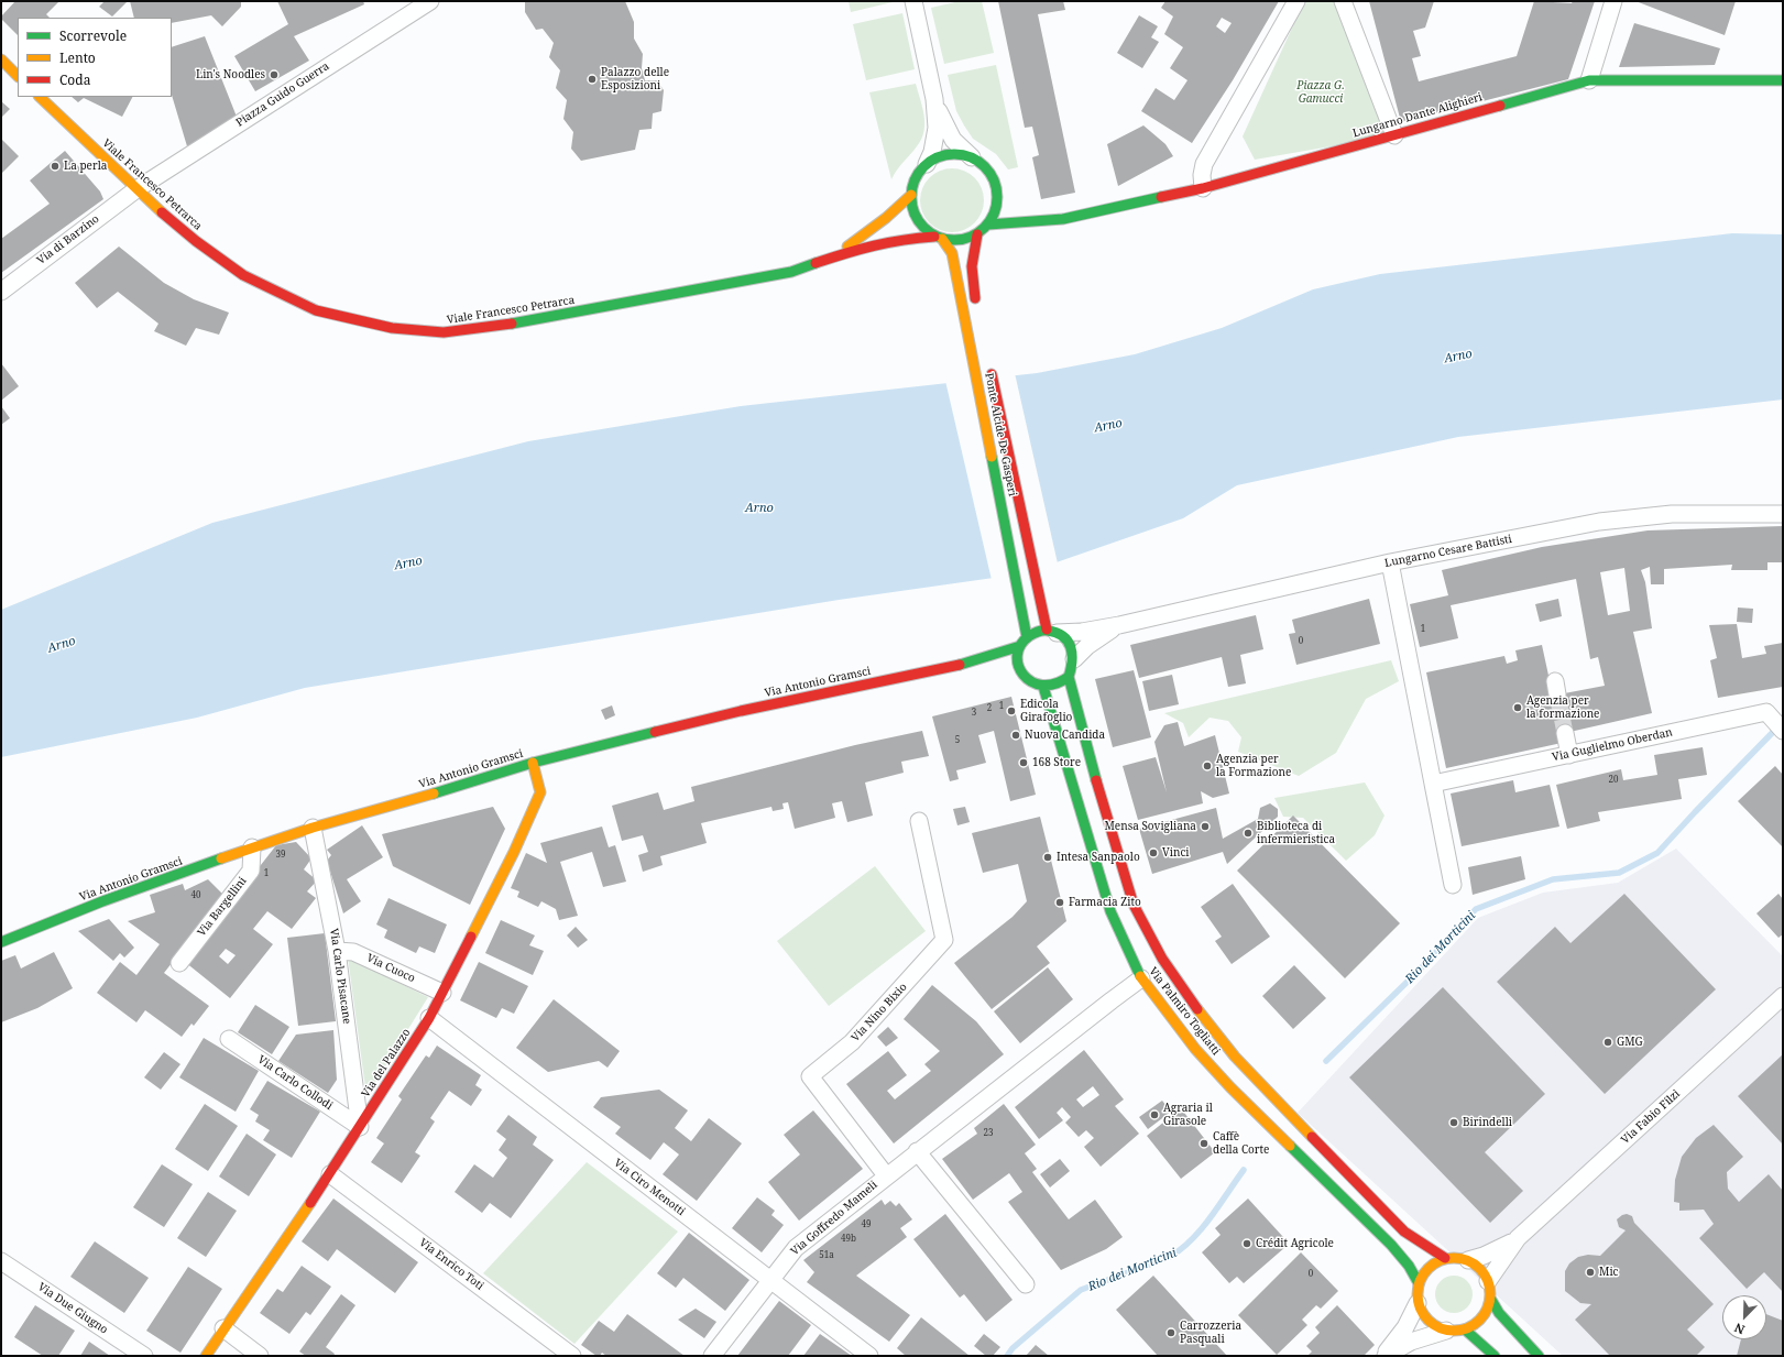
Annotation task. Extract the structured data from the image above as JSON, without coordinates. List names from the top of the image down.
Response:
{
  "streets": {
    "main road": [
      "Lungarno Dante Alighieri",
      "Viale Francesco Petrarca",
      "Ponte Alcide De Gasperi",
      "Via Antonio Gramsci",
      "Via Palmiro Togliatti",
      "Via del Palazzo"
    ],
    "street": [
      "Piazza Guido Guerra",
      "Via di Barzino",
      "Lungarno Cesare Battisti",
      "Via Guglielmo Oberdan",
      "Via Bargellini",
      "Via Cuoco",
      "Via Carlo Pisacane",
      "Via Nino Bixio",
      "Via Carlo Collodi",
      "Via Fabio Filzi",
      "Via Ciro Menotti",
      "Via Goffredo Mameli",
      "Via Enrico Toti",
      "Via Due Giugno"
    ]
  },
  "crossings": [
    ["Piazza Guido Guerra", "Viale Francesco Petrarca"],
    ["Piazza Guido Guerra", "Via di Barzino"],
    ["Lungarno Dante Alighieri", "Viale Francesco Petrarca"],
    ["Lungarno Dante Alighieri", "Ponte Alcide De Gasperi"],
    ["Viale Francesco Petrarca", "Via di Barzino"],
    ["Viale Francesco Petrarca", "Ponte Alcide De Gasperi"],
    ["Ponte Alcide De Gasperi", "Lungarno Cesare Battisti"],
    ["Ponte Alcide De Gasperi", "Via Antonio Gramsci"],
    ["Ponte Alcide De Gasperi", "Via Palmiro Togliatti"],
    ["Lungarno Cesare Battisti", "Via Antonio Gramsci"],
    ["Lungarno Cesare Battisti", "Via Palmiro Togliatti"],
    ["Via Antonio Gramsci", "Via Bargellini"],
    ["Via Antonio Gramsci", "Via Carlo Pisacane"],
    ["Via Antonio Gramsci", "Via Palmiro Togliatti"],
    ["Via Antonio Gramsci", "Via del Palazzo"],
    ["Via Cuoco", "Via Carlo Pisacane"],
    ["Via Cuoco", "Via del Palazzo"],
    ["Via Carlo Pisacane", "Via del Palazzo"],
    ["Via Carlo Pisacane", "Via Carlo Collodi"],
    ["Via Palmiro Togliatti", "Via Fabio Filzi"],
    ["Via Palmiro Togliatti", "Via Goffredo Mameli"],
    ["Via Nino Bixio", "Via Goffredo Mameli"],
    ["Via del Palazzo", "Via Carlo Collodi"],
    ["Via del Palazzo", "Via Ciro Menotti"],
    ["Via del Palazzo", "Via Enrico Toti"],
    ["Via Ciro Menotti", "Via Goffredo Mameli"]
  ],
  "water": ["Arno", "Rio dei Morticini"],
  "parks": ["Piazza G. Gamucci"],
  "places": [
    "Lin's Noodles",
    "Palazzo delle Esposizioni",
    "La perla",
    "Agenzia per la formazione",
    "Edicola Girafoglio",
    "Nuova Candida",
    "168 Store",
    "Agenzia per la Formazione",
    "Mensa Sovigliana",
    "Biblioteca di infermieristica",
    "Vinci",
    "Intesa Sanpaolo",
    "Farmacia Zito",
    "GMG",
    "Agraria il Girasole",
    "Birindelli",
    "Caffè della Corte",
    "Crédit Agricole",
    "Mic",
    "Carrozzeria Pasquali"
  ],
  "house_numbers": [
    "1",
    "0",
    "1",
    "2",
    "3",
    "5",
    "20",
    "39",
    "1",
    "40",
    "23",
    "49",
    "49b",
    "51a",
    "0"
  ],
  "legend": ["Scorrevole", "Lento", "Coda"],
  "north": "bottom left"
}
